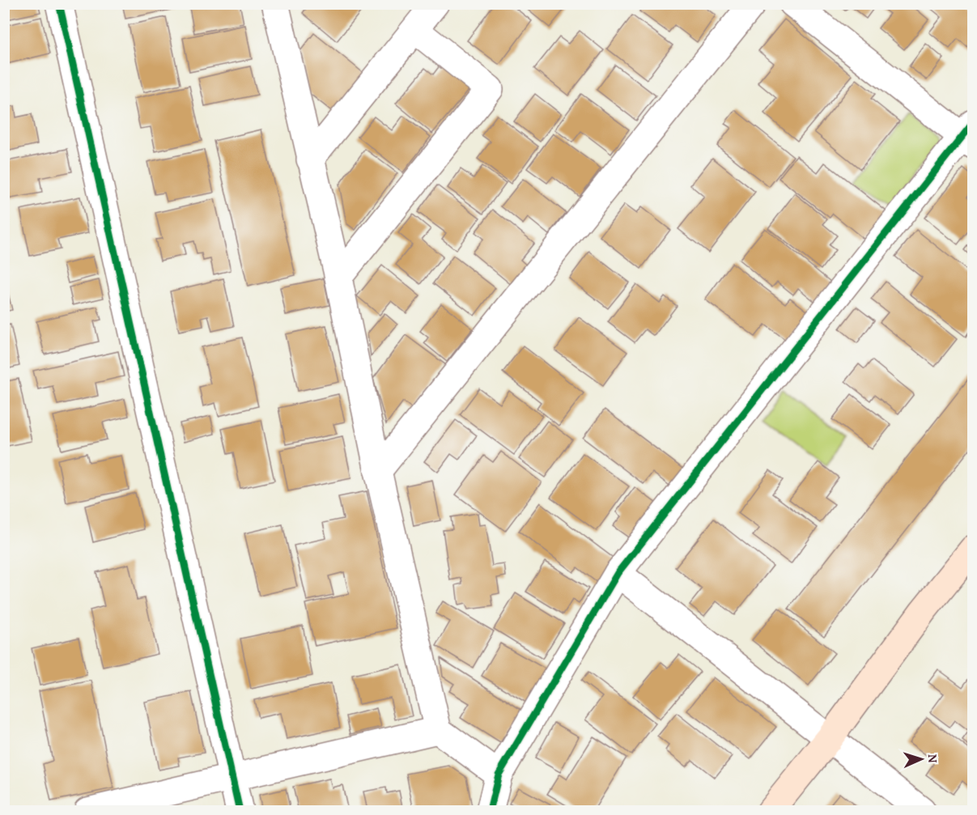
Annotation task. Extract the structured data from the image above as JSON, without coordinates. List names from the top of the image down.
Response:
{
  "north": "right"
}
